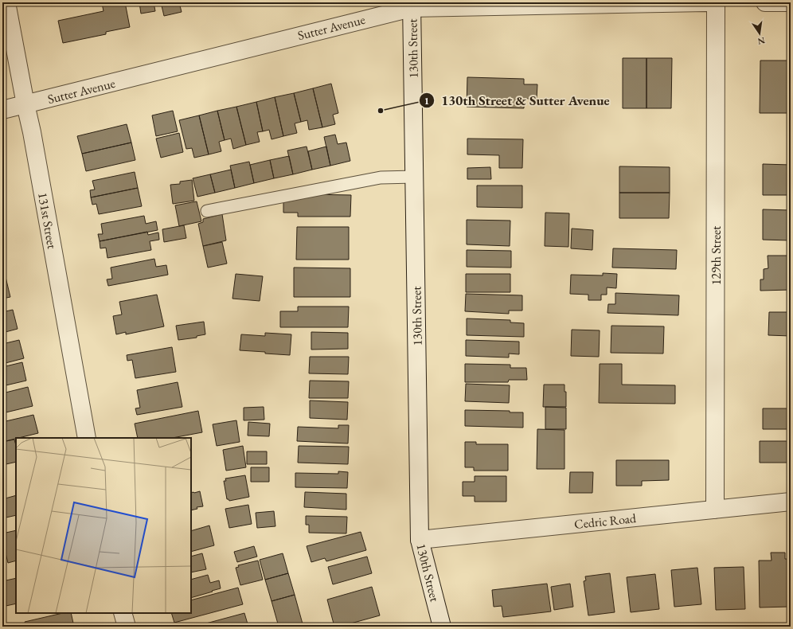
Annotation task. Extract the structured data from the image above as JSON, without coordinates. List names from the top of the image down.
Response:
{
  "streets": {
    "street": [
      "Sutter Avenue",
      "130th Street",
      "131st Street",
      "129th Street",
      "Cedric Road"
    ]
  },
  "crossings": [
    ["Sutter Avenue", "130th Street"],
    ["Sutter Avenue", "131st Street"],
    ["130th Street", "Cedric Road"],
    ["129th Street", "Cedric Road"]
  ],
  "places": ["130th Street & Sutter Avenue"],
  "north": "bottom"
}
